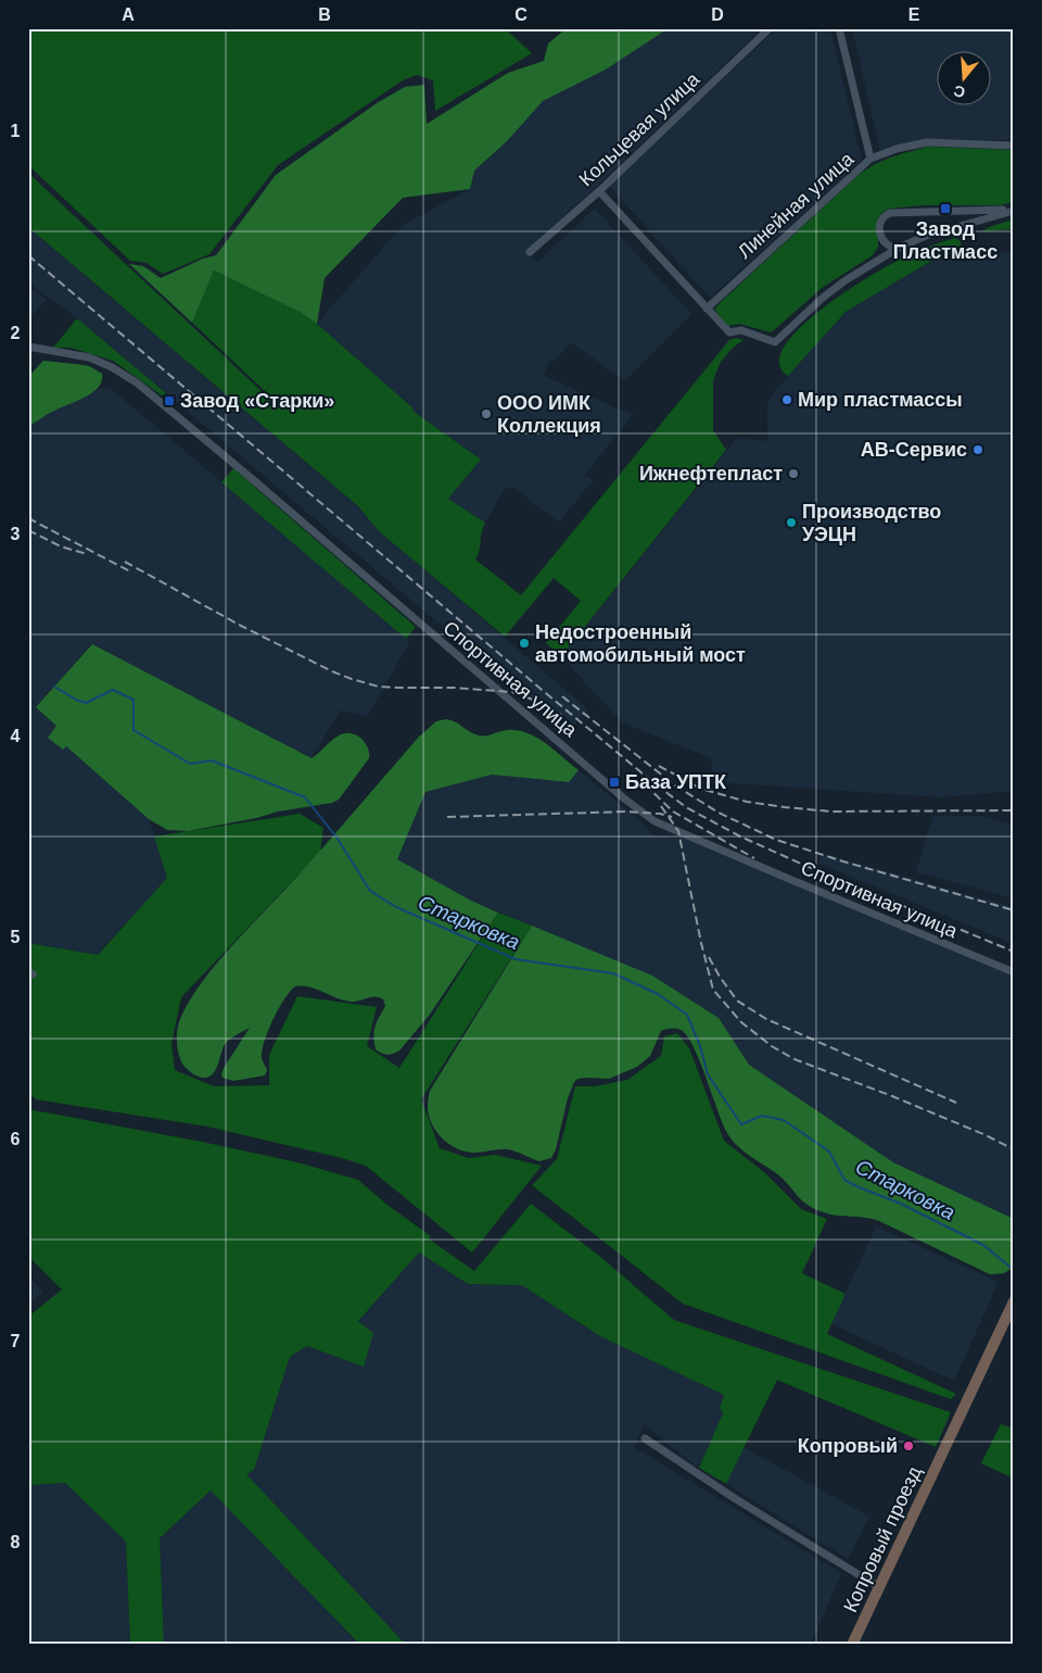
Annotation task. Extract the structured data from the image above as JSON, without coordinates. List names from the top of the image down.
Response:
{
  "streets": {
    "main road": ["Копровый проезд"],
    "street": ["Кольцевая улица", "Линейная улица", "Спортивная улица"]
  },
  "water": ["Старковка"],
  "places": {
    "transit": ["Завод Пластмасс", "Завод «Старки»", "База УПТК"],
    "other": [
      "Мир пластмассы",
      "ООО ИМК Коллекция",
      "АВ-Сервис",
      "Ижнефтепласт",
      "Производство УЭЦН",
      "Недостроенный автомобильный мост",
      "Копровый"
    ]
  },
  "north": "bottom",
  "grid": {
    "columns": [
      "A",
      "B",
      "C",
      "D",
      "E"
    ],
    "rows": [
      "1",
      "2",
      "3",
      "4",
      "5",
      "6",
      "7",
      "8"
    ]
  }
}
